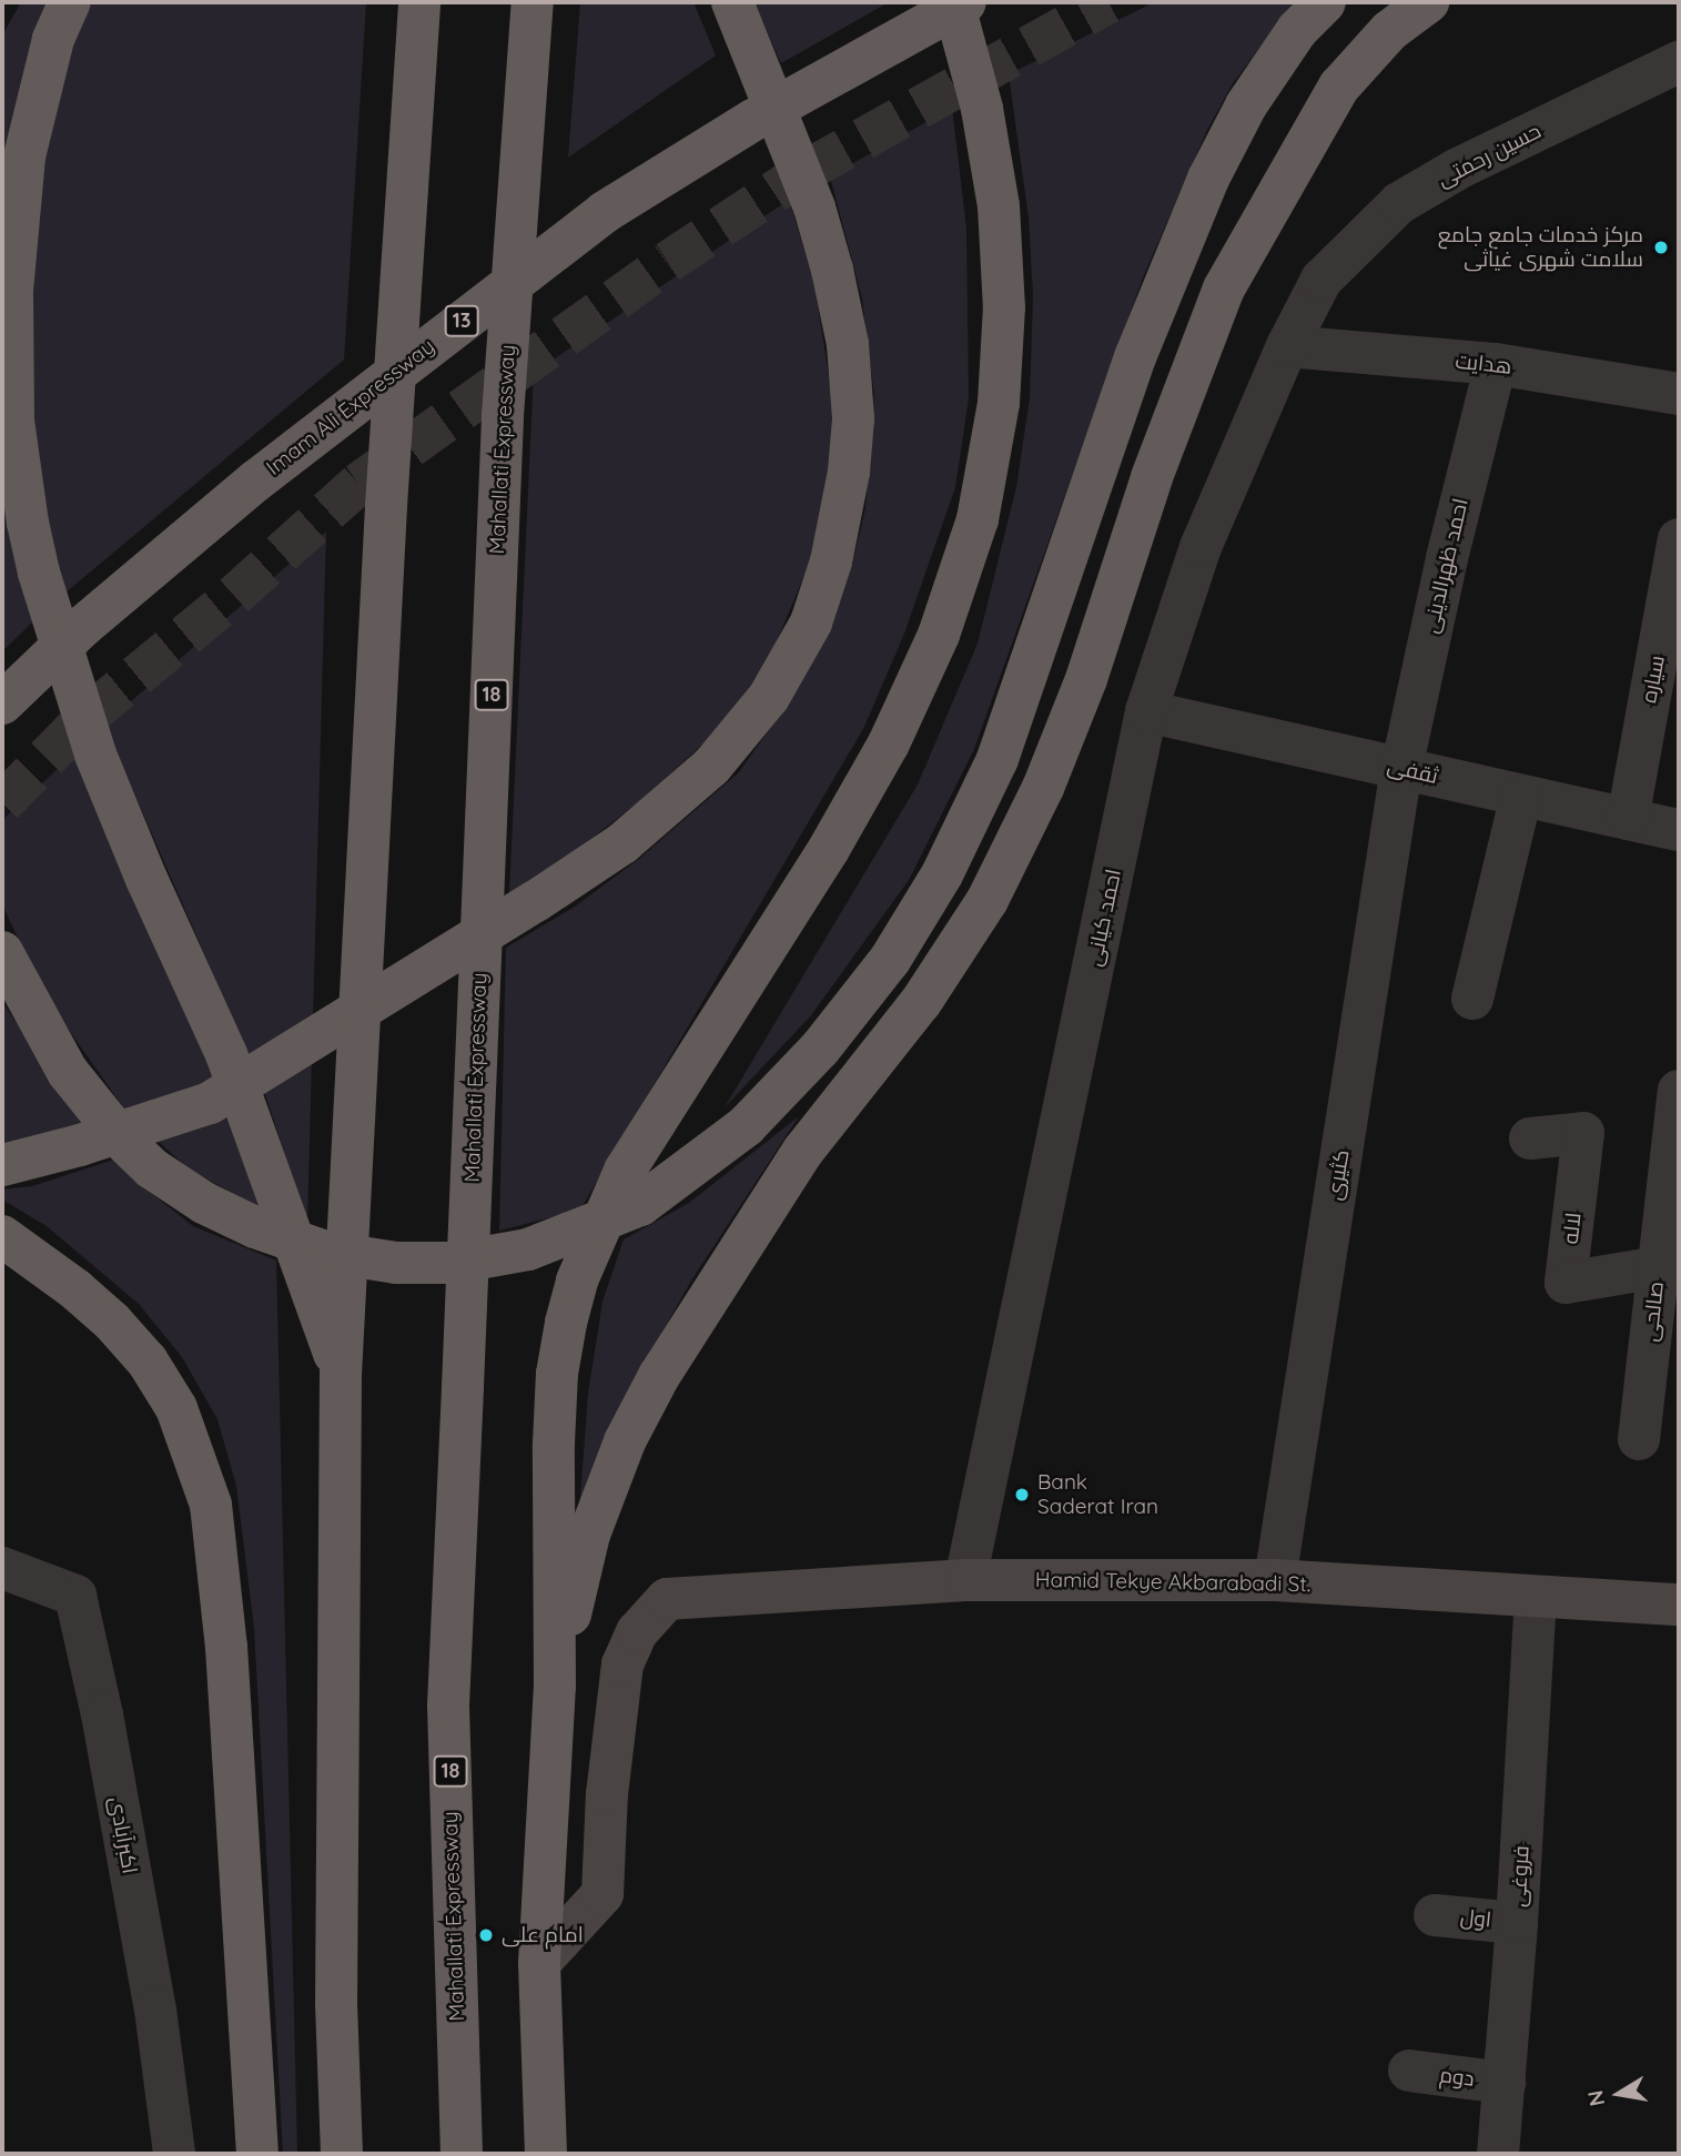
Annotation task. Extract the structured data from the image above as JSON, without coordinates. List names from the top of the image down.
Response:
{
  "streets": {
    "highway": [
      "13",
      "Imam Ali Expressway",
      "Mahallati Expressway",
      "18"
    ],
    "main road": ["Hamid Tekye Akbarabadi St."],
    "street": [
      "حسین رحمتی",
      "هدایت",
      "احمد ظهرالدینی",
      "سیاره",
      "ثقفی",
      "احمد کیانی",
      "کثیری",
      "لاله",
      "صالحی",
      "اکبرآبادی",
      "فروغی",
      "اول",
      "دوم"
    ]
  },
  "crossings": [
    ["حسین رحمتی", "احمد کیانی"],
    ["هدایت", "احمد ظهرالدینی"],
    ["هدایت", "احمد کیانی"],
    ["احمد ظهرالدینی", "ثقفی"],
    ["احمد ظهرالدینی", "کثیری"],
    ["سیاره", "ثقفی"],
    ["ثقفی", "احمد کیانی"],
    ["ثقفی", "کثیری"],
    ["احمد کیانی", "Hamid Tekye Akbarabadi St."],
    ["کثیری", "Hamid Tekye Akbarabadi St."],
    ["لاله", "صالحی"],
    ["Hamid Tekye Akbarabadi St.", "فروغی"],
    ["فروغی", "اول"],
    ["فروغی", "دوم"]
  ],
  "places": ["مرکز خدمات جامع جامع سلامت شهری غیاثی", "Bank Saderat Iran", "امام علی"],
  "north": "left"
}
